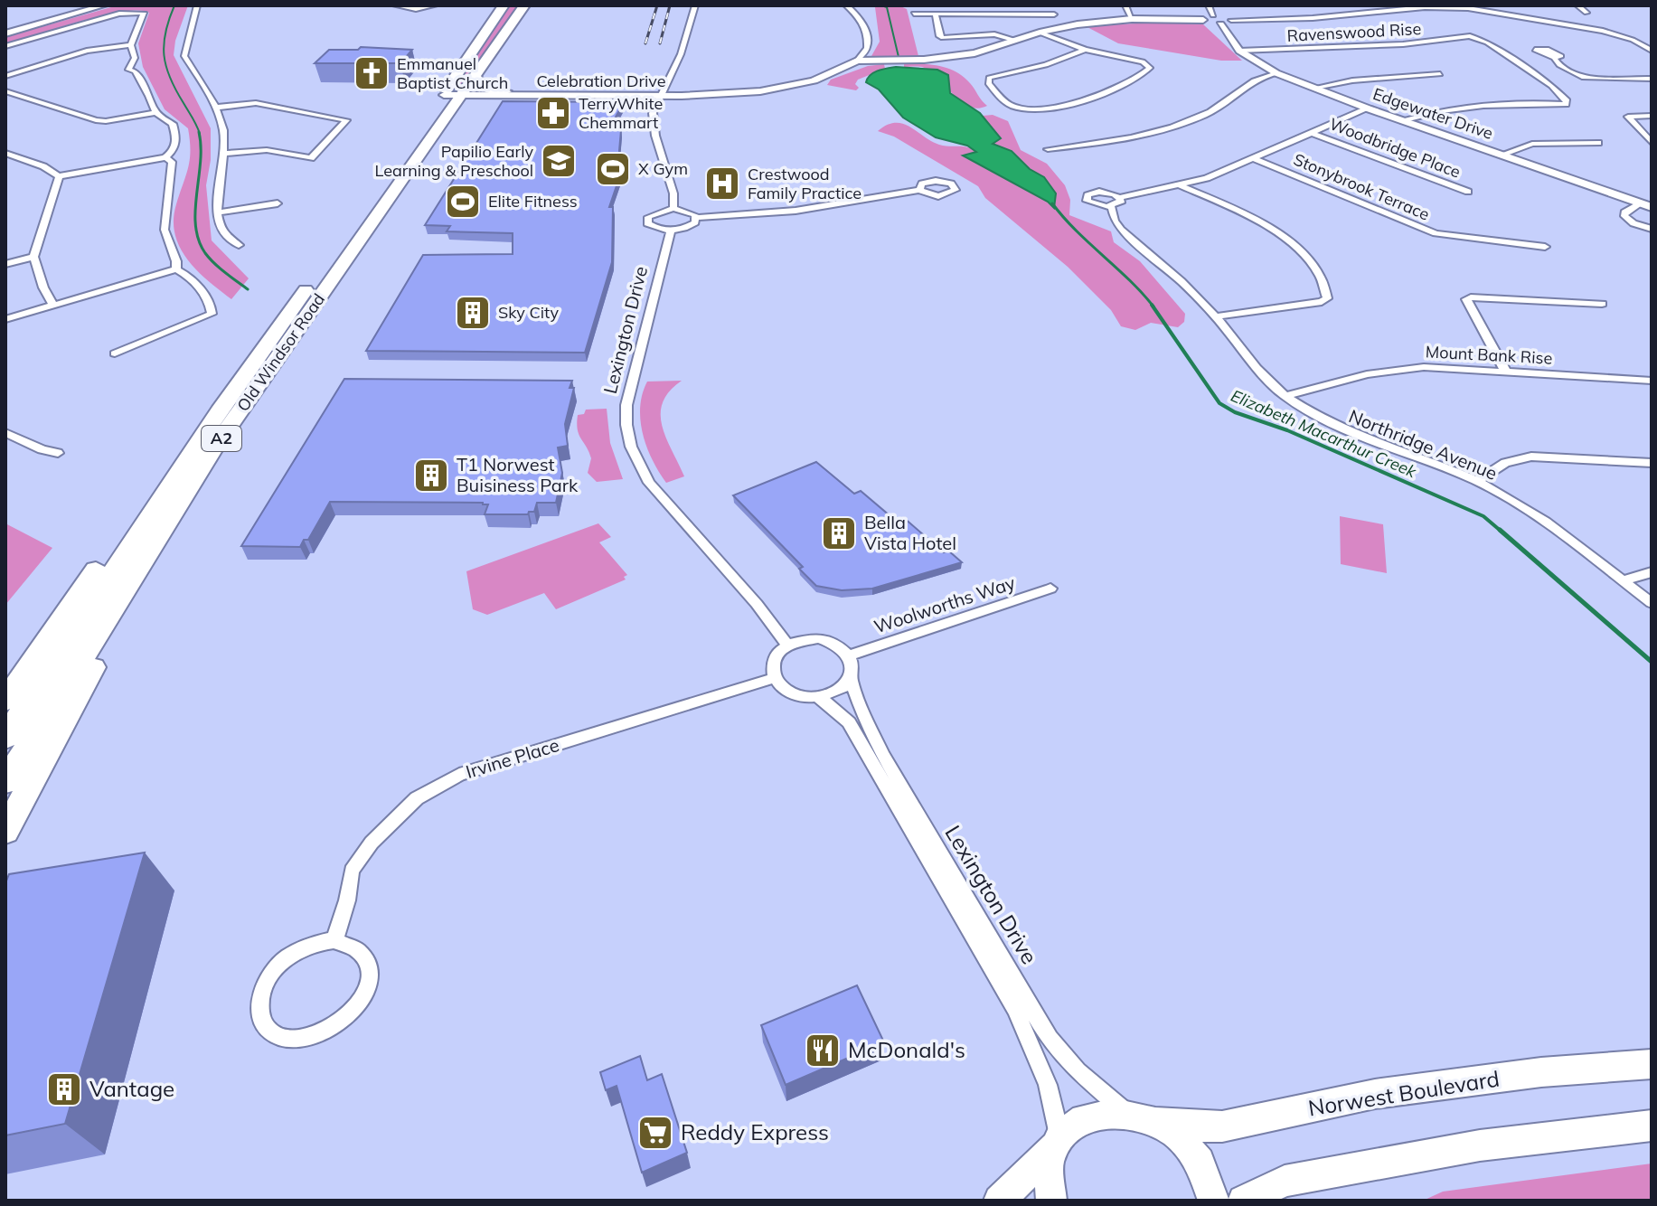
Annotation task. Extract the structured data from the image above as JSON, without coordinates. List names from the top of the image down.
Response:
{
  "streets": {
    "highway": ["Old Windsor Road", "A2"],
    "main road": ["Norwest Boulevard"],
    "street": [
      "Ravenswood Rise",
      "Celebration Drive",
      "Edgewater Drive",
      "Woodbridge Place",
      "Stonybrook Terrace",
      "Lexington Drive",
      "Mount Bank Rise",
      "Northridge Avenue",
      "Woolworths Way",
      "Irvine Place"
    ]
  },
  "crossings": [
    ["Ravenswood Rise", "Edgewater Drive"],
    ["Celebration Drive", "Old Windsor Road"],
    ["Edgewater Drive", "Northridge Avenue"],
    ["Woodbridge Place", "Northridge Avenue"],
    ["Stonybrook Terrace", "Northridge Avenue"],
    ["Lexington Drive", "Woolworths Way"],
    ["Lexington Drive", "Irvine Place"],
    ["Lexington Drive", "Norwest Boulevard"],
    ["Mount Bank Rise", "Northridge Avenue"],
    ["Woolworths Way", "Irvine Place"]
  ],
  "water": ["Elizabeth Macarthur Creek"],
  "places": {
    "church": ["Emmanuel Baptist Church"],
    "pharmacy": ["TerryWhite Chemmart"],
    "school or university": ["Papilio Early Learning & Preschool"],
    "sports": ["X Gym", "Elite Fitness"],
    "hospital": ["Crestwood Family Practice"],
    "building": [
      "Sky City",
      "T1 Norwest Buisiness Park",
      "Bella Vista Hotel",
      "Vantage"
    ],
    "restaurant": ["McDonald's"],
    "supermarket": ["Reddy Express"]
  }
}
